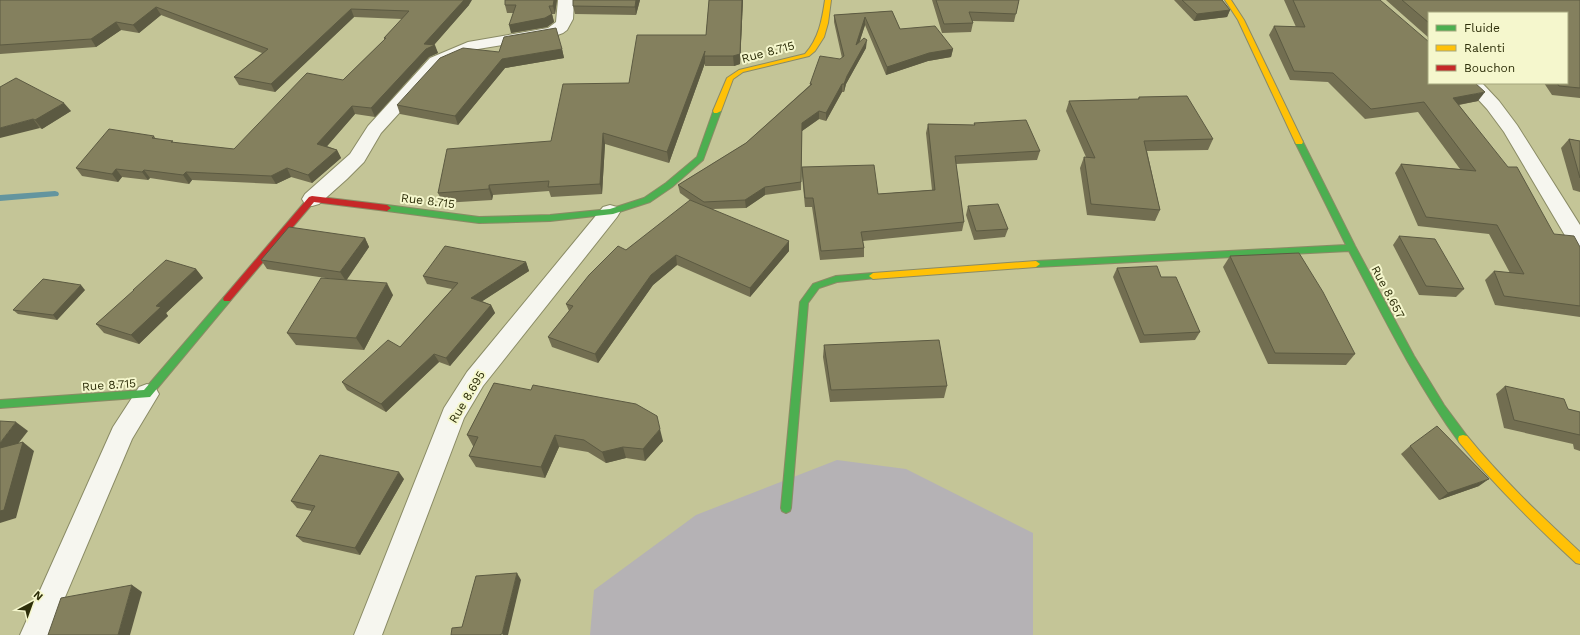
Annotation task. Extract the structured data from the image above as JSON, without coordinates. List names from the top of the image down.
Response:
{
  "streets": {
    "street": ["Rue 8.715", "Rue 8.657", "Rue 8.695"]
  },
  "crossings": [
    ["Rue 8.715", "Rue 8.695"]
  ],
  "legend": ["Fluide", "Ralenti", "Bouchon"],
  "north": "top right"
}
